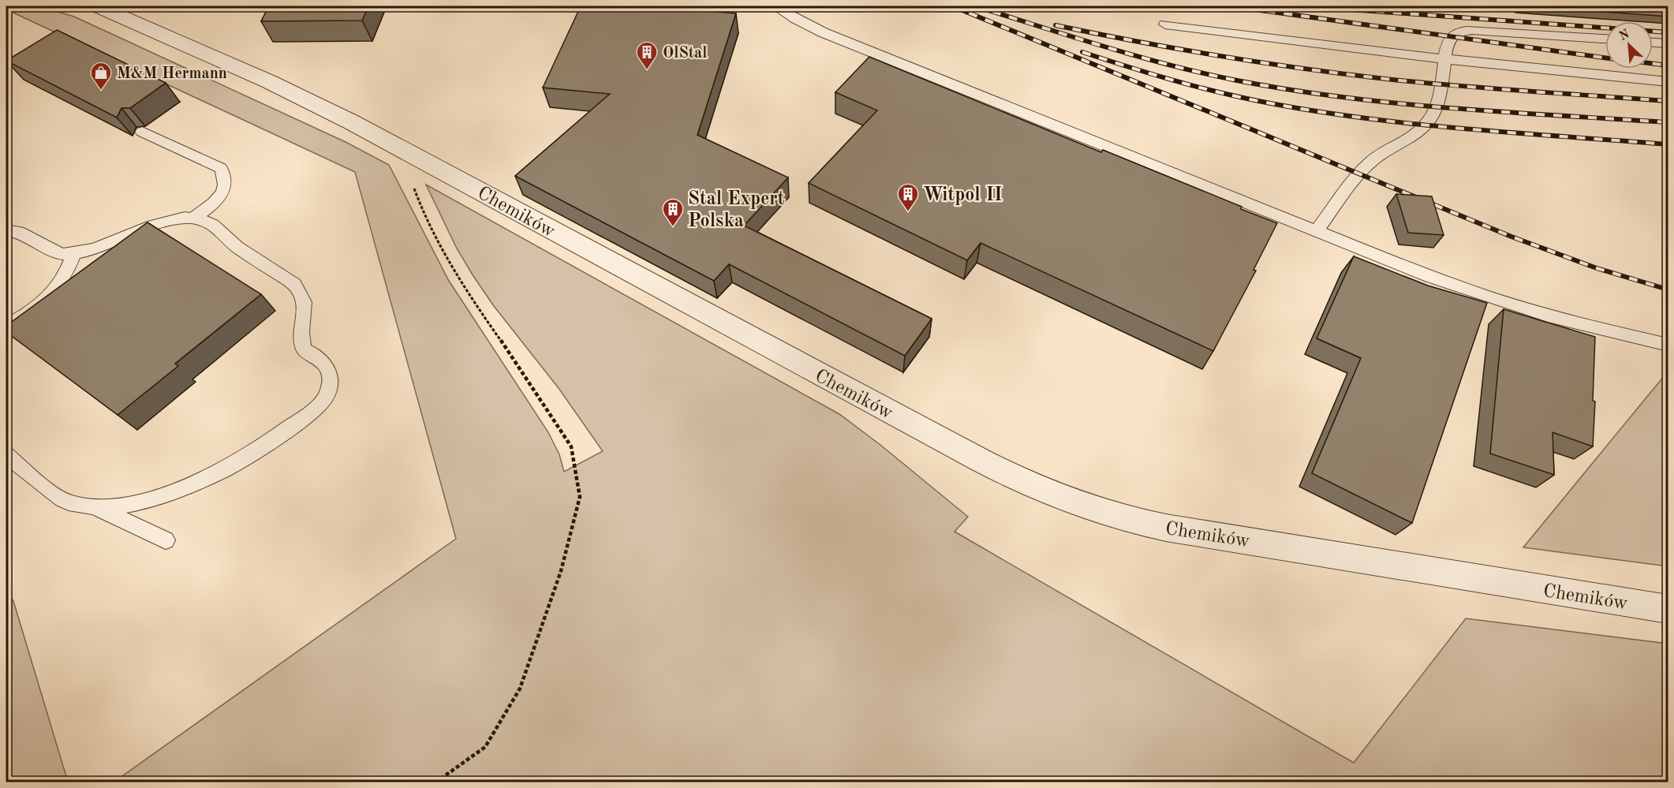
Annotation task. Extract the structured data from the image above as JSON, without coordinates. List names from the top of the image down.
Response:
{
  "streets": {
    "street": ["Chemików"]
  },
  "places": {
    "building": ["OlStal", "Witpol II", "Stal Expert Polska"],
    "shop": ["M&M Hermann"]
  },
  "north": "top left"
}
